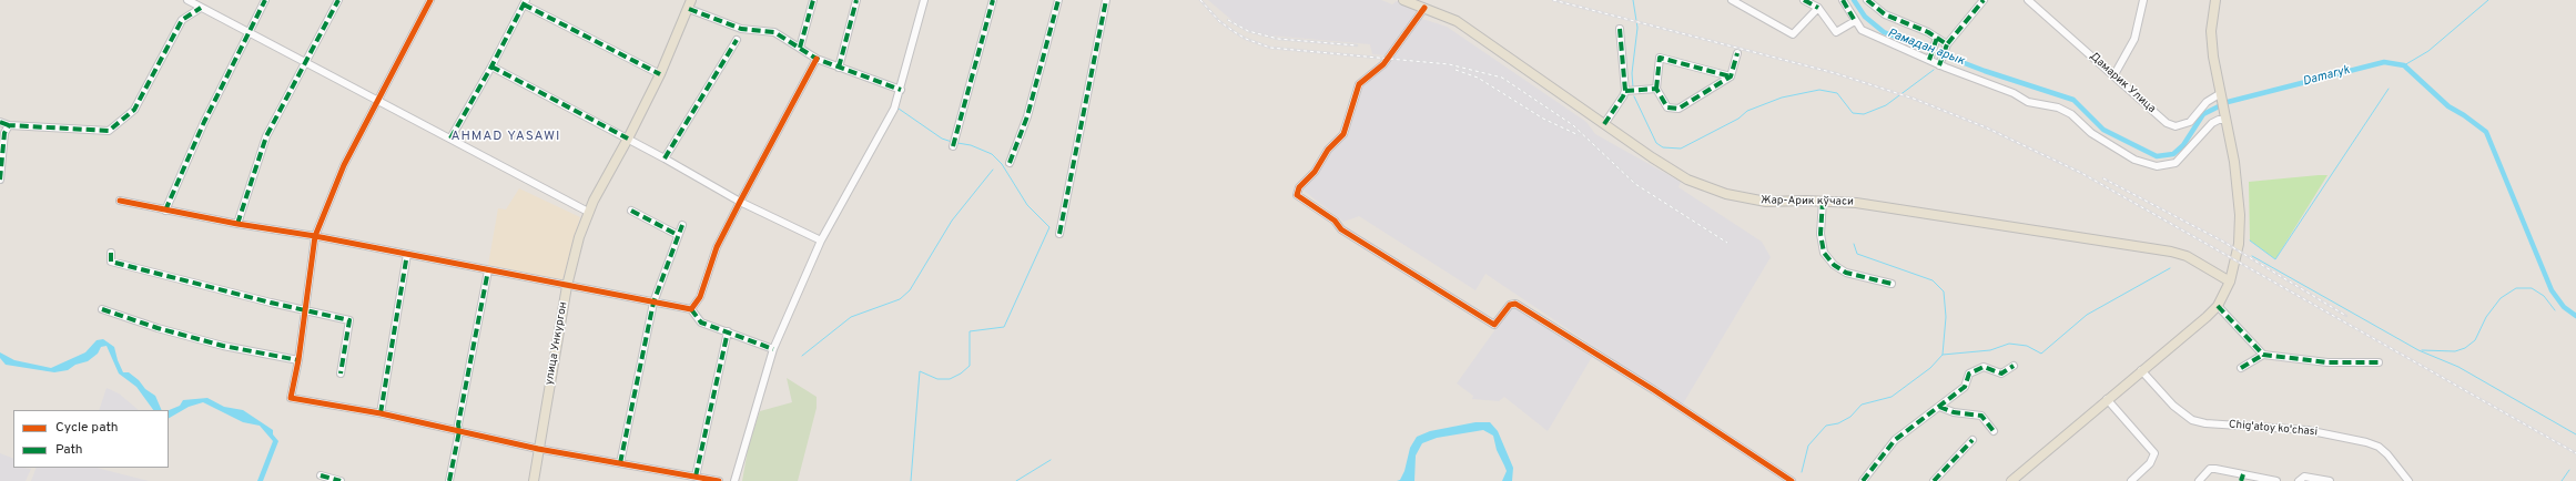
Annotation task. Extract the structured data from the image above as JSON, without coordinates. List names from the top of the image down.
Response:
{
  "streets": {
    "main road": ["Жар-Арик кўчаси", "улица Ункургон"],
    "street": ["Дамарик Улица", "Chig'atoy ko'chasi"]
  },
  "districts": ["AHMAD YASAWI"],
  "water": ["Рамадан арык", "Damaryk"],
  "legend": ["Cycle path", "Path"]
}
